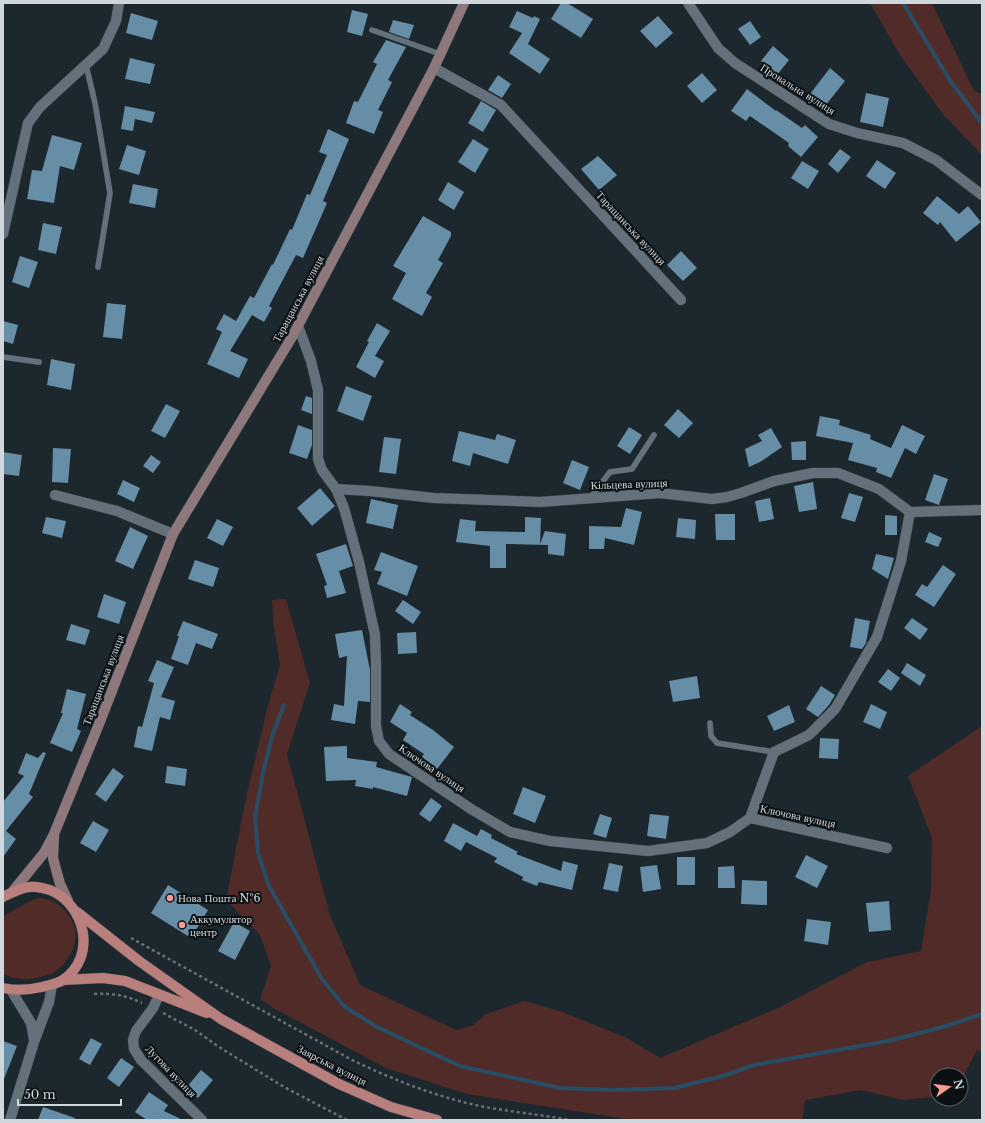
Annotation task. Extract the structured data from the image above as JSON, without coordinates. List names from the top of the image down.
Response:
{
  "streets": {
    "main road": ["Таращанська вулиця", "Заярська вулиця"],
    "street": [
      "Провальна вулиця",
      "Кільцева вулиця",
      "Ключова вулиця",
      "Лугова вулиця"
    ]
  },
  "crossings": [
    ["Таращанська вулиця", "Ключова вулиця"],
    ["Кільцева вулиця", "Ключова вулиця"],
    ["Заярська вулиця", "Лугова вулиця"]
  ],
  "places": ["Нова Пошта №6", "Аккумулятор центр"],
  "scale_bar": "50 m",
  "north": "right"
}
